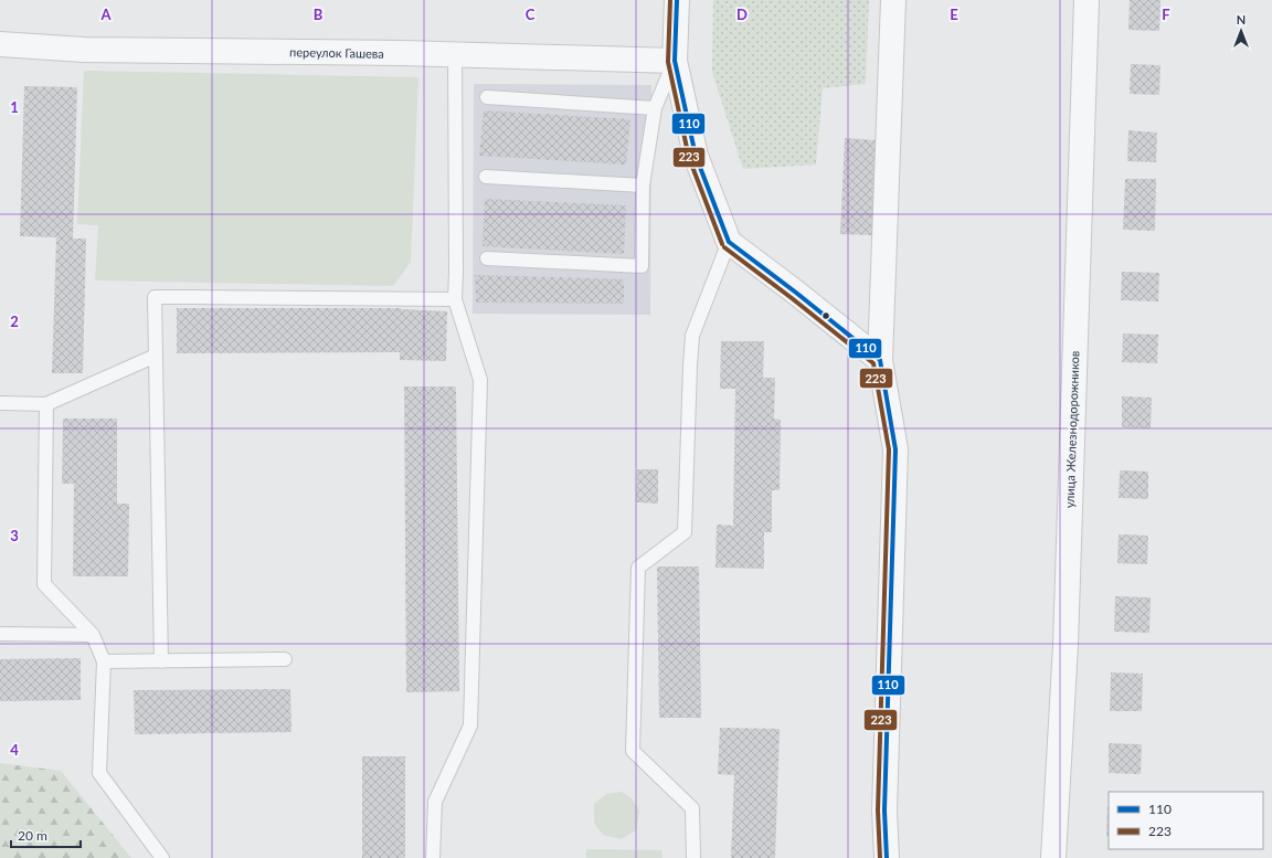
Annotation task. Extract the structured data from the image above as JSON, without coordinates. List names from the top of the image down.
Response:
{
  "streets": {
    "street": ["переулок Гашева", "улица Железнодорожников"]
  },
  "lines": ["transit line 110", "transit line 223"],
  "legend": ["110", "223"],
  "scale_bar": "20 m",
  "north": "top",
  "grid": {
    "columns": [
      "A",
      "B",
      "C",
      "D",
      "E",
      "F"
    ],
    "rows": [
      "1",
      "2",
      "3",
      "4"
    ]
  }
}
